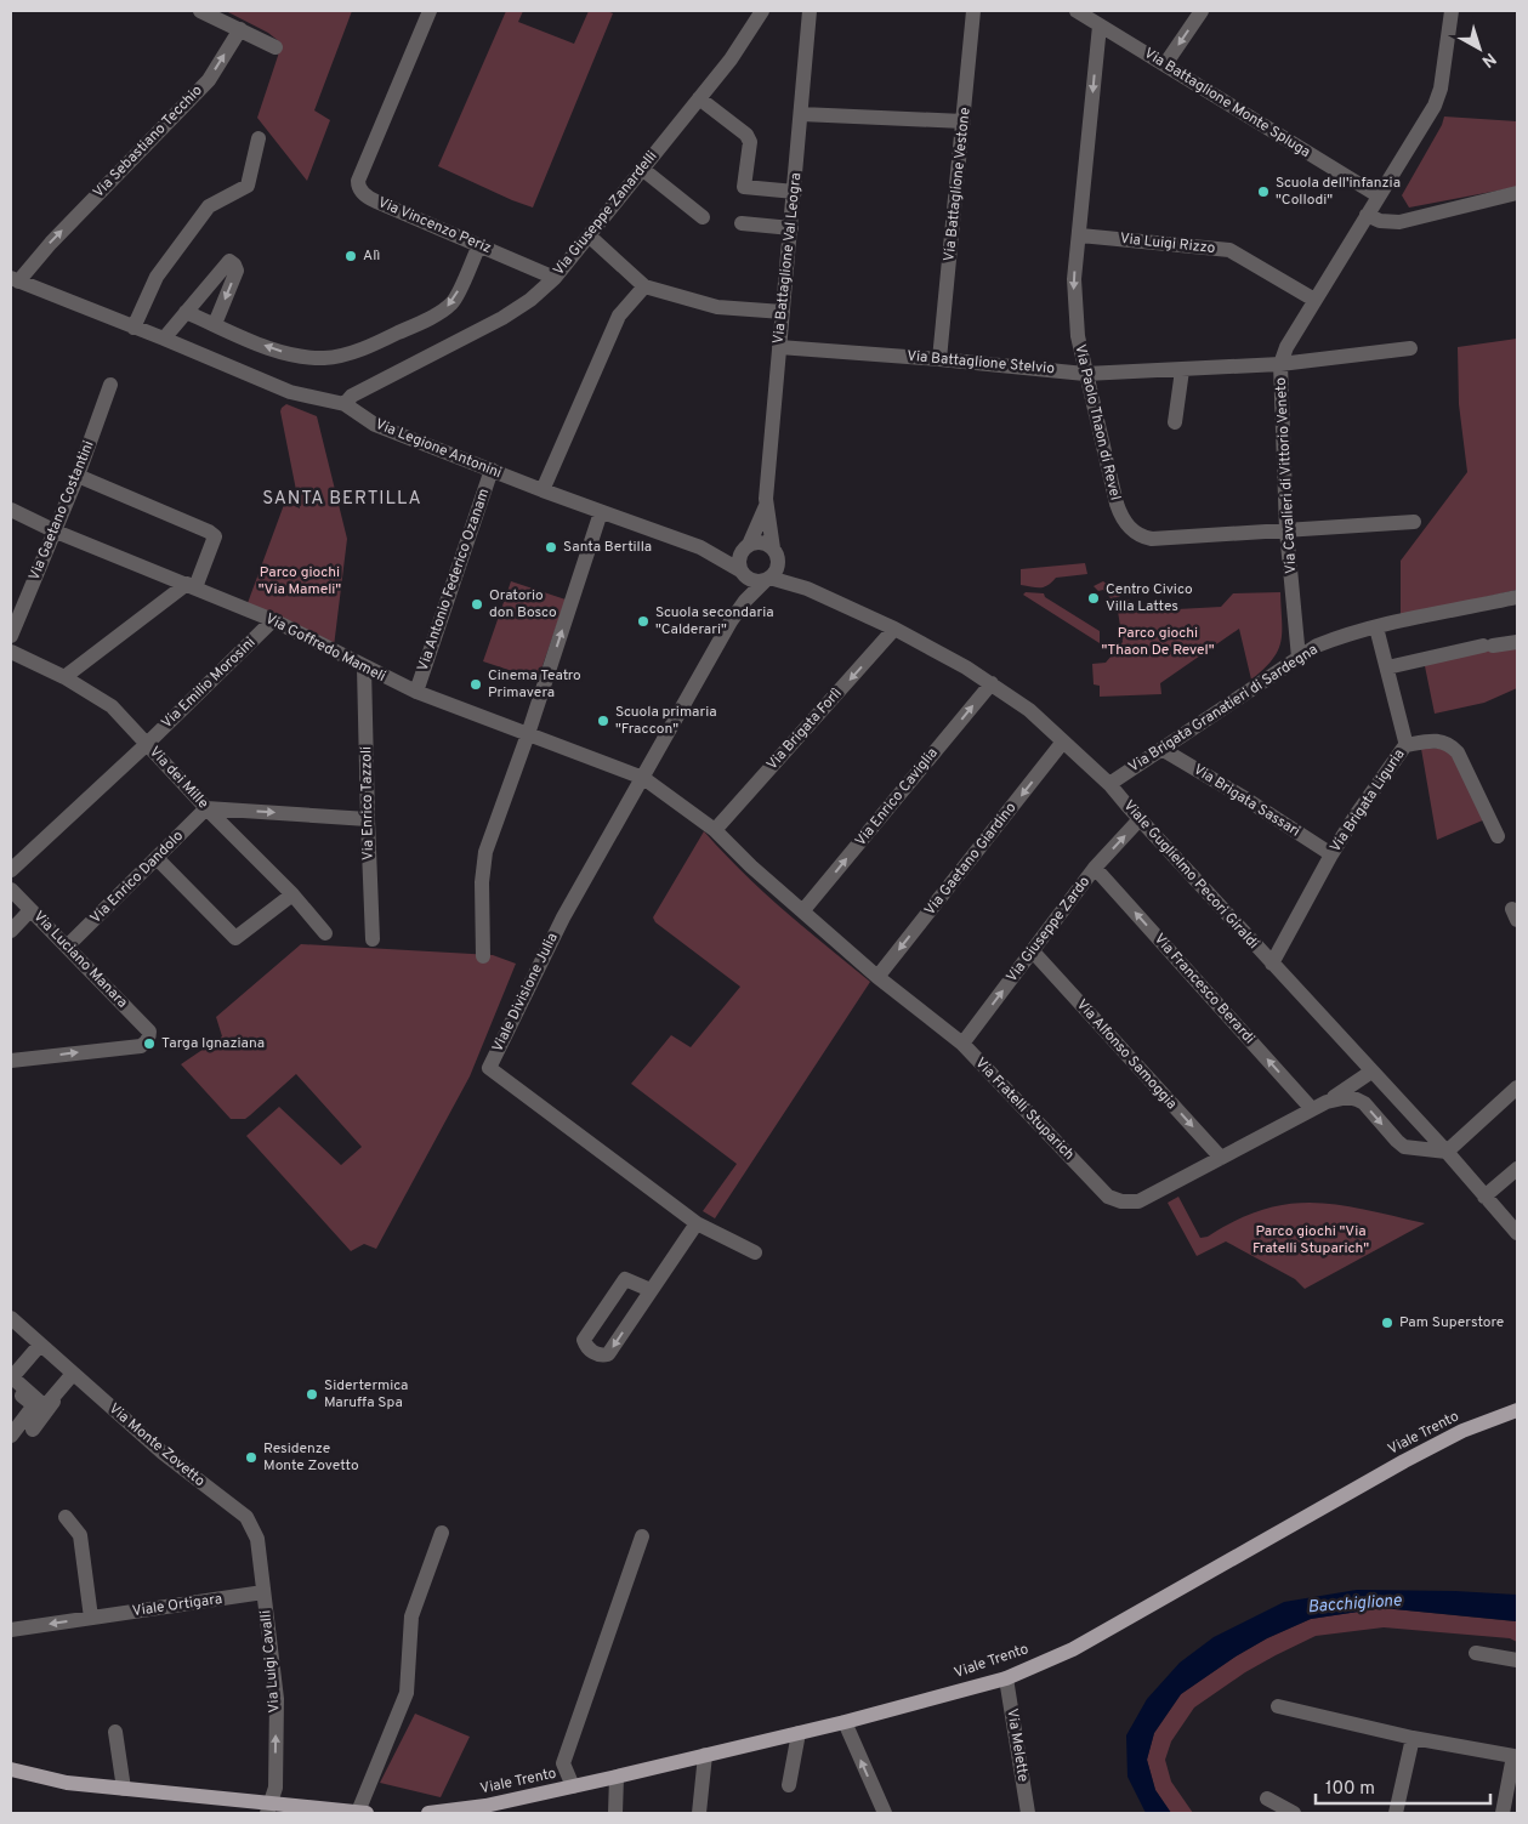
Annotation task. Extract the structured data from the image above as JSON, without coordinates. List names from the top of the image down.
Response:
{
  "streets": {
    "main road": ["Viale Trento"],
    "street": [
      "Via Battaglione Monte Spluga",
      "Via Sebastiano Tecchio",
      "Via Battaglione Vestone",
      "Via Giuseppe Zanardelli",
      "Via Vincenzo Periz",
      "Via Luigi Rizzo",
      "Via Battaglione Val Leogra",
      "Via Battaglione Stelvio",
      "Via Paolo Thaon di Revel",
      "Via Legione Antonini",
      "Via Cavalieri di Vittorio Veneto",
      "Via Gaetano Costantini",
      "Via Antonio Federico Ozanam",
      "Via Goffredo Mameli",
      "Via Emilio Morosini",
      "Via Brigata Granatieri di Sardegna",
      "Via Brigata Forlì",
      "Via dei Mille",
      "Via Enrico Caviglia",
      "Via Brigata Sassari",
      "Via Brigata Liguria",
      "Via Enrico Tazzoli",
      "Via Gaetano Giardino",
      "Viale Guglielmo Pecori Giraldi",
      "Via Enrico Dandolo",
      "Via Giuseppe Zardo",
      "Via Luciano Manara",
      "Via Francesco Berardi",
      "Viale Divisione Julia",
      "Via Alfonso Samoggia",
      "Via Fratelli Stuparich",
      "Via Monte Zovetto",
      "Viale Ortigara",
      "Via Luigi Cavalli",
      "Via Melette"
    ]
  },
  "crossings": [
    ["Via Battaglione Monte Spluga", "Via Paolo Thaon di Revel"],
    ["Via Battaglione Monte Spluga", "Via Cavalieri di Vittorio Veneto"],
    ["Via Sebastiano Tecchio", "Via Legione Antonini"],
    ["Via Battaglione Vestone", "Via Battaglione Stelvio"],
    ["Via Giuseppe Zanardelli", "Via Vincenzo Periz"],
    ["Via Giuseppe Zanardelli", "Via Legione Antonini"],
    ["Via Luigi Rizzo", "Via Paolo Thaon di Revel"],
    ["Via Luigi Rizzo", "Via Cavalieri di Vittorio Veneto"],
    ["Via Battaglione Val Leogra", "Via Battaglione Stelvio"],
    ["Via Battaglione Val Leogra", "Via Legione Antonini"],
    ["Via Battaglione Val Leogra", "Viale Guglielmo Pecori Giraldi"],
    ["Via Battaglione Val Leogra", "Viale Divisione Julia"],
    ["Via Battaglione Stelvio", "Via Paolo Thaon di Revel"],
    ["Via Battaglione Stelvio", "Via Cavalieri di Vittorio Veneto"],
    ["Via Paolo Thaon di Revel", "Via Cavalieri di Vittorio Veneto"],
    ["Via Legione Antonini", "Via Antonio Federico Ozanam"],
    ["Via Legione Antonini", "Viale Guglielmo Pecori Giraldi"],
    ["Via Legione Antonini", "Viale Divisione Julia"],
    ["Via Cavalieri di Vittorio Veneto", "Via Brigata Granatieri di Sardegna"],
    ["Via Gaetano Costantini", "Via Goffredo Mameli"],
    ["Via Antonio Federico Ozanam", "Via Goffredo Mameli"],
    ["Via Goffredo Mameli", "Via Emilio Morosini"],
    ["Via Goffredo Mameli", "Via Enrico Tazzoli"],
    ["Via Goffredo Mameli", "Viale Divisione Julia"],
    ["Via Goffredo Mameli", "Via Fratelli Stuparich"],
    ["Via Emilio Morosini", "Via dei Mille"],
    ["Via Brigata Granatieri di Sardegna", "Via Brigata Sassari"],
    ["Via Brigata Granatieri di Sardegna", "Via Brigata Liguria"],
    ["Via Brigata Granatieri di Sardegna", "Viale Guglielmo Pecori Giraldi"],
    ["Via Brigata Forlì", "Viale Guglielmo Pecori Giraldi"],
    ["Via Brigata Forlì", "Via Fratelli Stuparich"],
    ["Via dei Mille", "Via Enrico Dandolo"],
    ["Via Enrico Caviglia", "Viale Guglielmo Pecori Giraldi"],
    ["Via Enrico Caviglia", "Via Fratelli Stuparich"],
    ["Via Brigata Sassari", "Via Brigata Liguria"],
    ["Via Brigata Liguria", "Viale Guglielmo Pecori Giraldi"],
    ["Via Gaetano Giardino", "Viale Guglielmo Pecori Giraldi"],
    ["Via Gaetano Giardino", "Via Fratelli Stuparich"],
    ["Viale Guglielmo Pecori Giraldi", "Via Giuseppe Zardo"],
    ["Viale Guglielmo Pecori Giraldi", "Viale Divisione Julia"],
    ["Viale Guglielmo Pecori Giraldi", "Via Fratelli Stuparich"],
    ["Via Enrico Dandolo", "Via Luciano Manara"],
    ["Via Giuseppe Zardo", "Via Francesco Berardi"],
    ["Via Giuseppe Zardo", "Via Alfonso Samoggia"],
    ["Via Giuseppe Zardo", "Via Fratelli Stuparich"],
    ["Via Francesco Berardi", "Via Fratelli Stuparich"],
    ["Viale Divisione Julia", "Via Fratelli Stuparich"],
    ["Via Alfonso Samoggia", "Via Fratelli Stuparich"],
    ["Viale Trento", "Via Melette"],
    ["Via Monte Zovetto", "Viale Ortigara"],
    ["Via Monte Zovetto", "Via Luigi Cavalli"],
    ["Viale Ortigara", "Via Luigi Cavalli"]
  ],
  "one_way": [
    "Via Paolo Thaon di Revel",
    "Via Brigata Forlì",
    "Via Enrico Caviglia",
    "Via Gaetano Giardino",
    "Via Giuseppe Zardo",
    "Via Francesco Berardi",
    "Via Alfonso Samoggia"
  ],
  "districts": ["SANTA BERTILLA"],
  "water": ["Bacchiglione"],
  "parks": ["Parco giochi \"Via Mameli\"", "Parco giochi \"Thaon De Revel\"", "Parco giochi \"Via Fratelli Stuparich\""],
  "places": [
    "Scuola dell'infanzia \"Collodi\"",
    "Alì",
    "Santa Bertilla",
    "Centro Civico Villa Lattes",
    "Oratorio don Bosco",
    "Scuola secondaria \"Calderari\"",
    "Cinema Teatro Primavera",
    "Scuola primaria \"Fraccon\"",
    "Targa Ignaziana",
    "Pam Superstore",
    "Sidertermica Maruffa Spa",
    "Residenze Monte Zovetto"
  ],
  "scale_bar": "100 m",
  "north": "bottom right"
}
